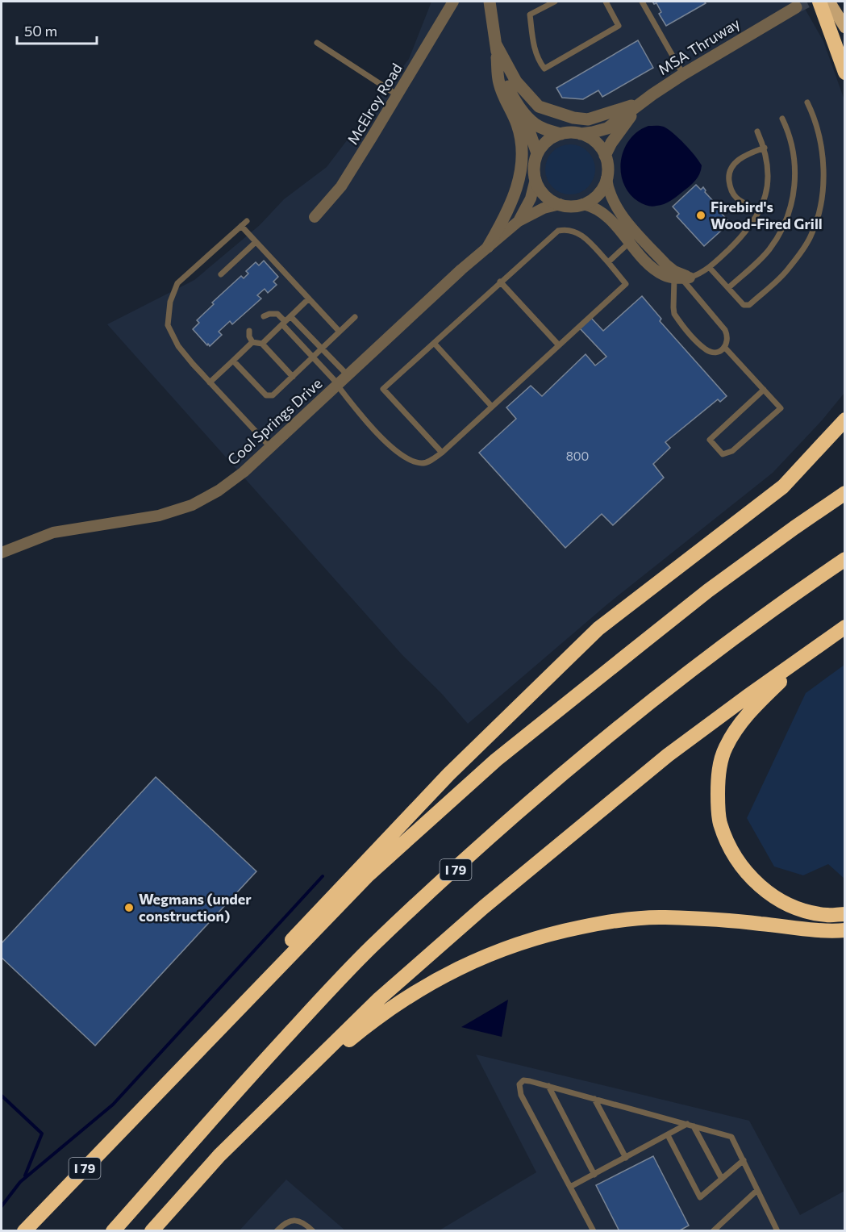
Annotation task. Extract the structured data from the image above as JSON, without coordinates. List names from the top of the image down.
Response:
{
  "streets": {
    "highway": ["I 79"],
    "street": ["MSA Thruway", "McElroy Road", "Cool Springs Drive"]
  },
  "crossings": [
    ["MSA Thruway", "Cool Springs Drive"]
  ],
  "places": ["Firebird's Wood-Fired Grill", "Wegmans (under construction)"],
  "house_numbers": ["800"],
  "scale_bar": "50 m"
}
